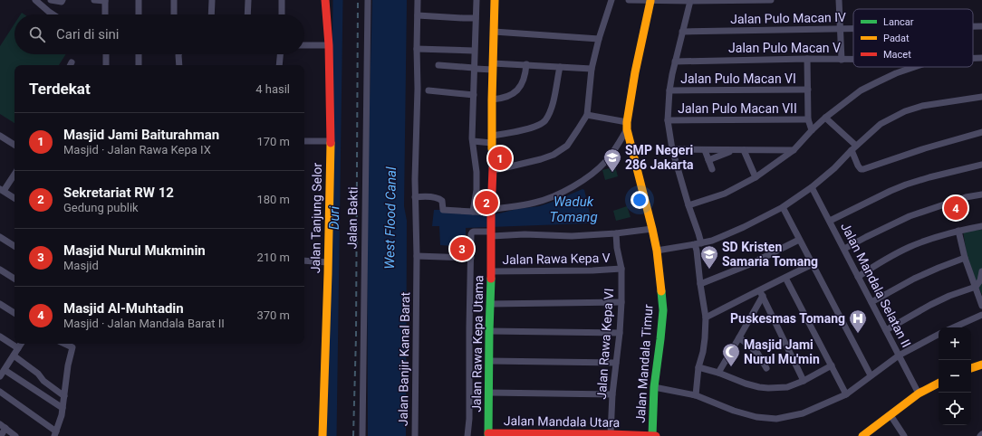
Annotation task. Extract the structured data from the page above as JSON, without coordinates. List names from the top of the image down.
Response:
{
  "streets": {
    "street": [
      "Jalan Pulo Macan IV",
      "Jalan Pulo Macan V",
      "Jalan Pulo Macan VI",
      "Jalan Pulo Macan VII",
      "Jalan Tanjung Selor",
      "Jalan Bakti",
      "Jalan Rawa Kepa V",
      "Jalan Mandala Selatan II",
      "Jalan Rawa Kepa Utama",
      "Jalan Rawa Kepa VI",
      "Jalan Banjir Kanal Barat",
      "Jalan Mandala Timur",
      "Jalan Mandala Utara"
    ]
  },
  "crossings": [
    ["Jalan Rawa Kepa V", "Jalan Rawa Kepa Utama"],
    ["Jalan Rawa Kepa V", "Jalan Rawa Kepa VI"],
    ["Jalan Rawa Kepa Utama", "Jalan Mandala Utara"],
    ["Jalan Rawa Kepa VI", "Jalan Mandala Utara"],
    ["Jalan Mandala Timur", "Jalan Mandala Utara"]
  ],
  "water": ["Waduk Tomang", "Duri", "West Flood Canal"],
  "places": {
    "school or university": ["SMP Negeri 286 Jakarta", "SD Kristen Samaria Tomang"],
    "hospital": ["Puskesmas Tomang"],
    "mosque": ["Masjid Jami Nurul Mu'min"]
  },
  "legend": ["Lancar", "Padat", "Macet"],
  "page": {
    "search": "Cari di sini",
    "heading": ["Terdekat", "4 hasil"],
    "list": [
      {
        "mark": "1",
        "name": "Masjid Jami Baiturahman",
        "note": "Masjid · Jalan Rawa Kepa IX",
        "value": "170 m"
      },
      {
        "mark": "2",
        "name": "Sekretariat RW 12",
        "note": "Gedung publik",
        "value": "180 m"
      },
      {
        "mark": "3",
        "name": "Masjid Nurul Mukminin",
        "note": "Masjid",
        "value": "210 m"
      },
      {
        "mark": "4",
        "name": "Masjid Al-Muhtadin",
        "note": "Masjid · Jalan Mandala Barat II",
        "value": "370 m"
      }
    ],
    "pins": [
      "1",
      "2",
      "4",
      "3"
    ],
    "map_buttons": ["+", "−"]
  }
}
